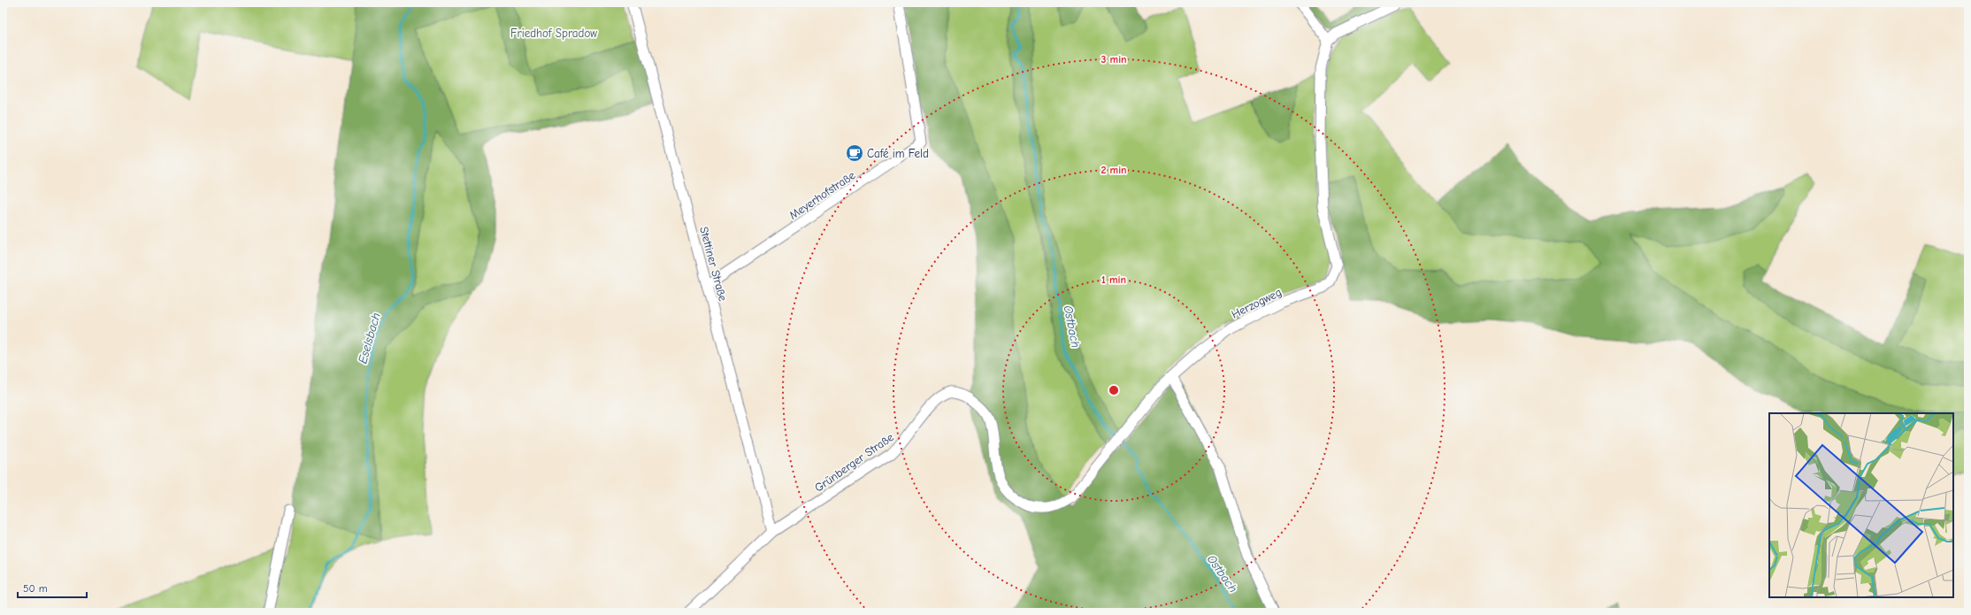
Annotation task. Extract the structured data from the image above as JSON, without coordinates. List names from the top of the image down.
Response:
{
  "streets": {
    "street": [
      "Meyerhofstraße",
      "Stettiner Straße",
      "Herzogweg",
      "Grünberger Straße"
    ]
  },
  "crossings": [
    ["Meyerhofstraße", "Stettiner Straße"],
    ["Stettiner Straße", "Grünberger Straße"],
    ["Herzogweg", "Grünberger Straße"]
  ],
  "water": ["Ostbach", "Eselsbach"],
  "parks": ["Friedhof Spradow"],
  "places": {
    "cafe": ["Café im Feld"]
  },
  "scale_bar": "50 m",
  "rings": ["3 min", "2 min", "1 min"]
}
